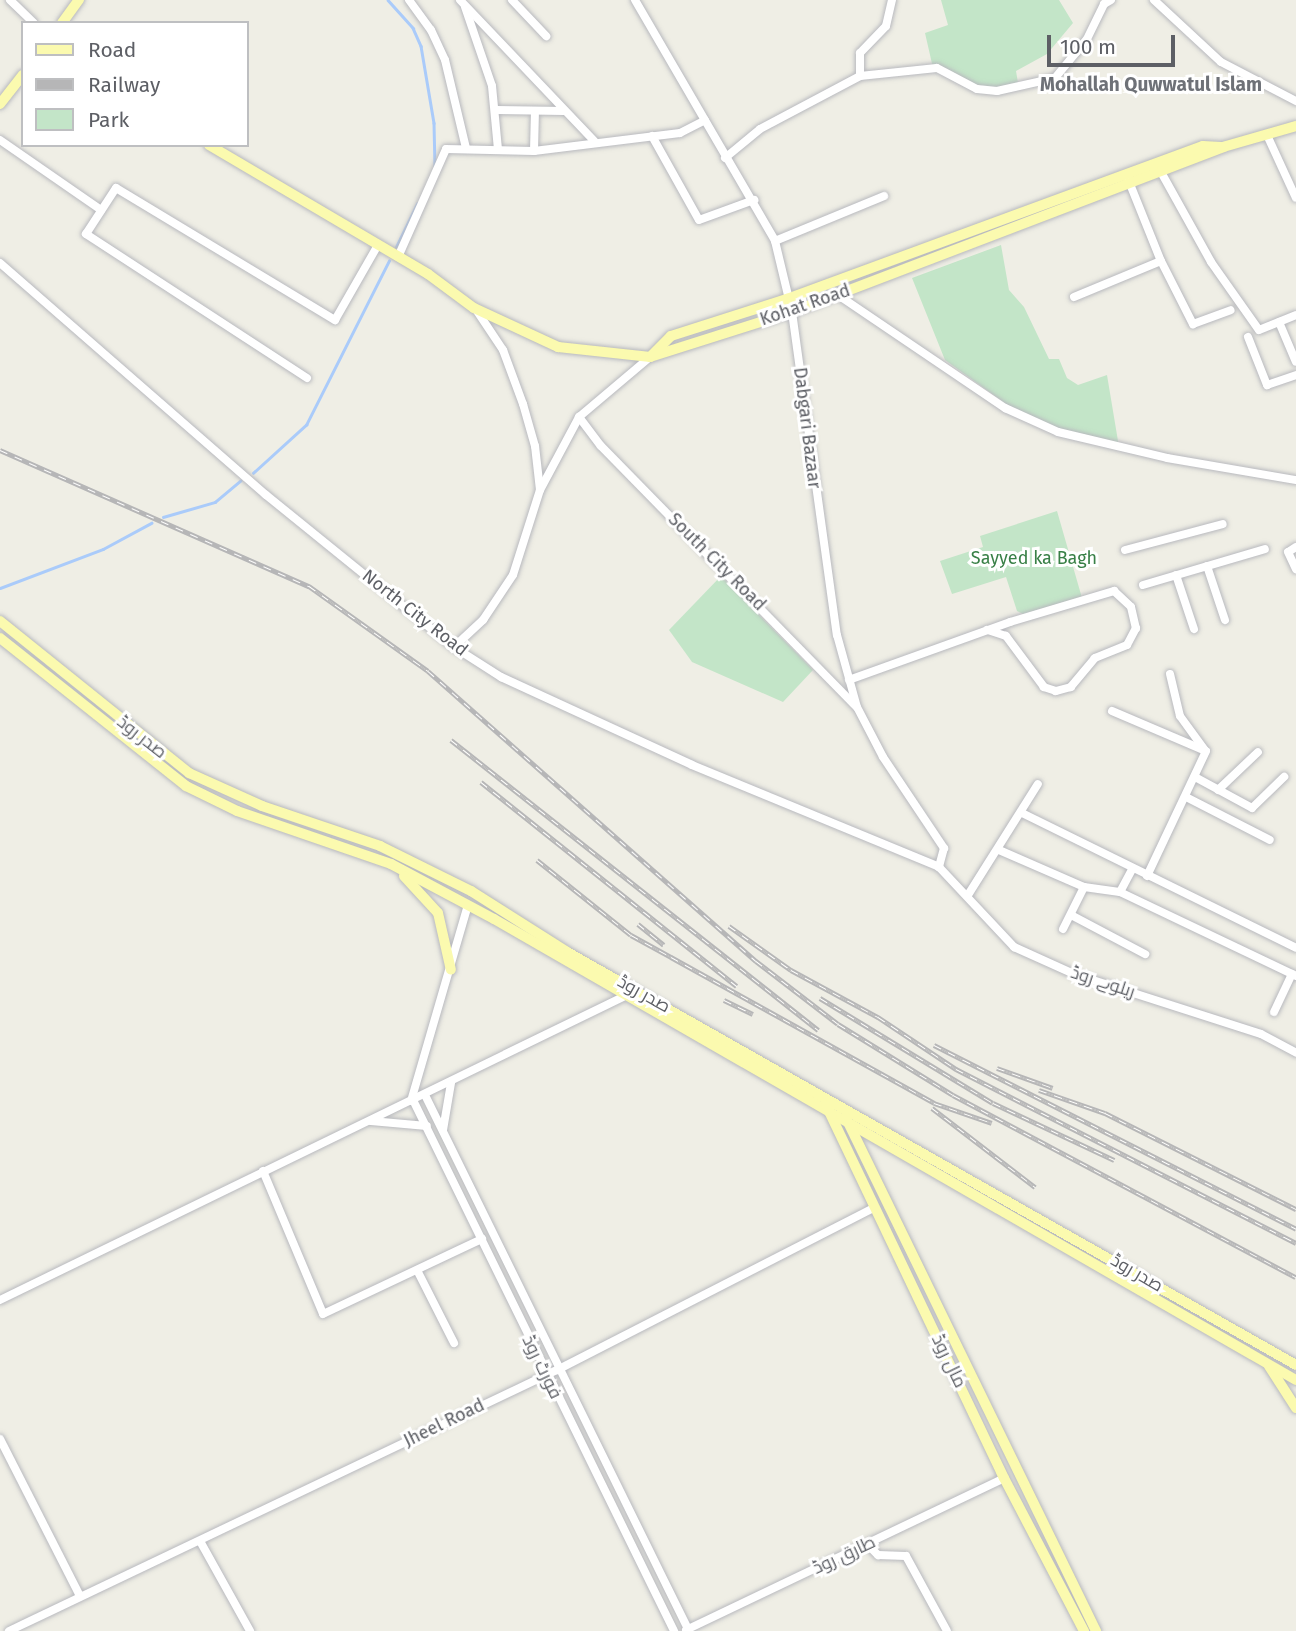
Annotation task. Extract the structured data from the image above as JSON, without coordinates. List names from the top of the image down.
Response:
{
  "streets": {
    "main road": ["Kohat Road", "صدر روڈ", "مال روڈ"],
    "street": [
      "Dabgari Bazaar",
      "South City Road",
      "North City Road",
      "ریلوے روڈ",
      "فورٹ روڈ",
      "Jheel Road",
      "طارق روڈ"
    ]
  },
  "crossings": [
    ["Kohat Road", "Dabgari Bazaar"],
    ["Kohat Road", "South City Road"],
    ["Kohat Road", "North City Road"],
    ["Dabgari Bazaar", "South City Road"],
    ["Dabgari Bazaar", "North City Road"],
    ["Dabgari Bazaar", "ریلوے روڈ"],
    ["North City Road", "ریلوے روڈ"],
    ["صدر روڈ", "مال روڈ"],
    ["مال روڈ", "Jheel Road"],
    ["مال روڈ", "طارق روڈ"],
    ["فورٹ روڈ", "Jheel Road"],
    ["فورٹ روڈ", "طارق روڈ"]
  ],
  "districts": ["Mohallah Quwwatul Islam"],
  "parks": ["Sayyed ka Bagh"],
  "legend": ["Road", "Railway", "Park"],
  "scale_bar": "100 m"
}
